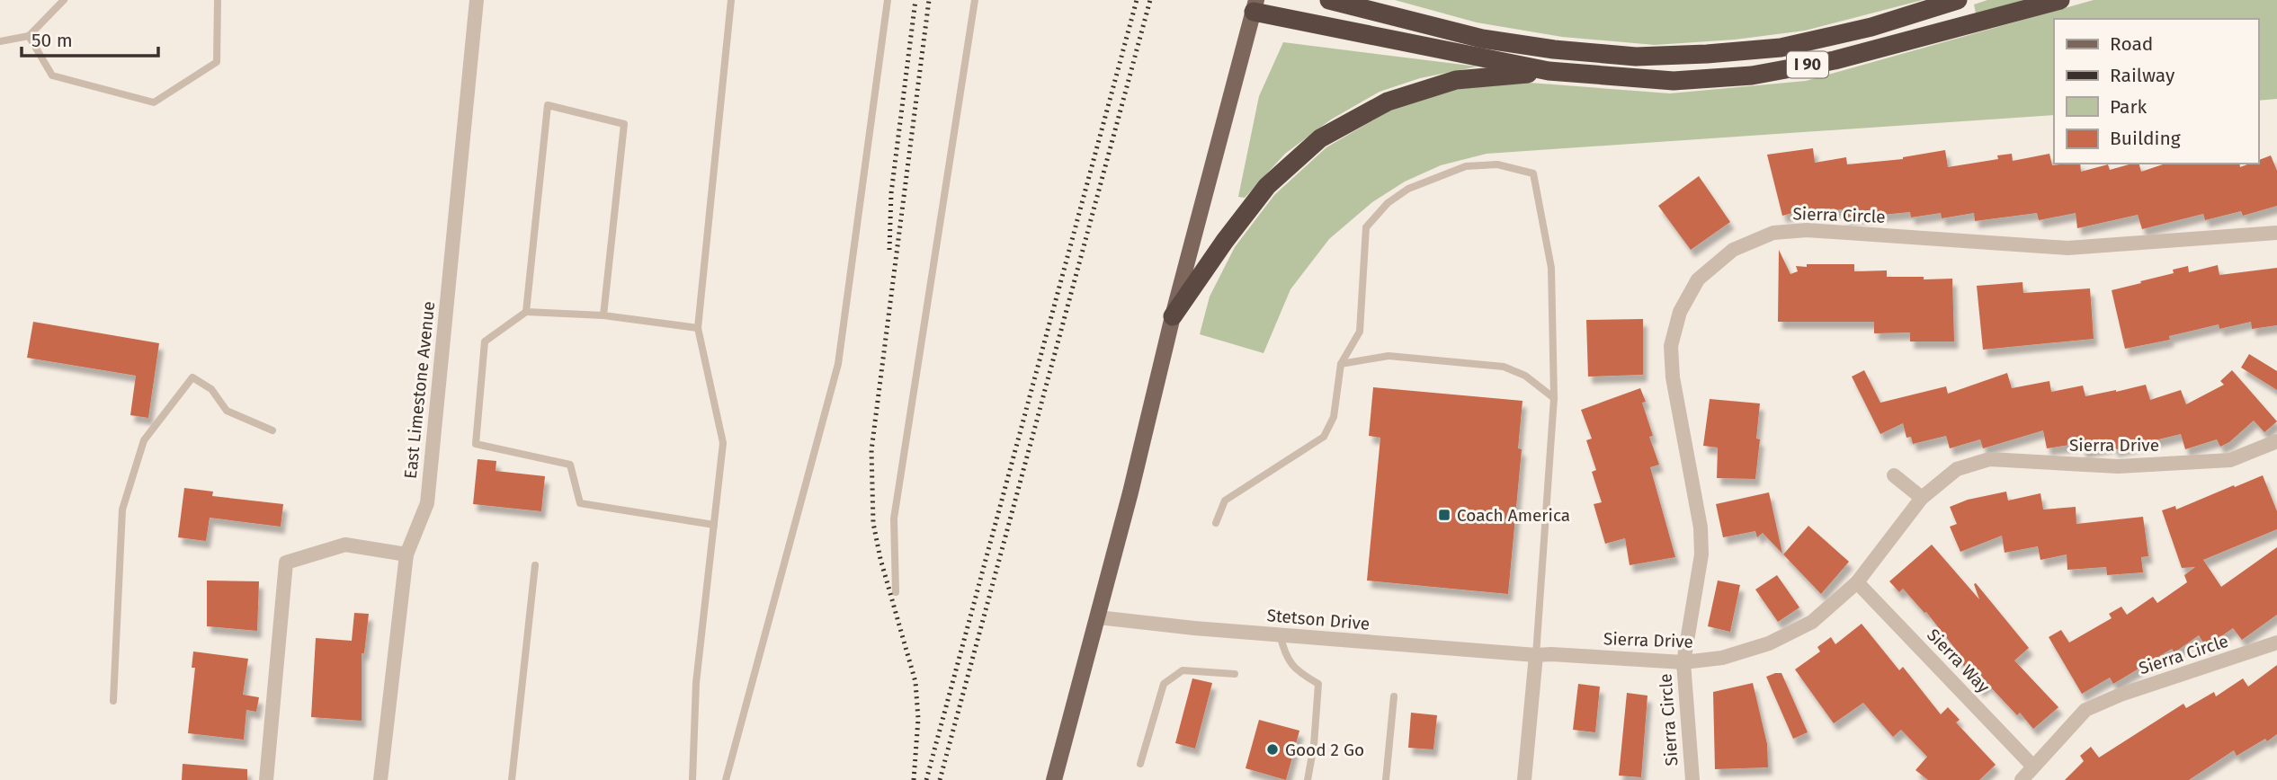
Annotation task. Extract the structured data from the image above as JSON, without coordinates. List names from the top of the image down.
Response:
{
  "streets": {
    "highway": ["I 90"],
    "street": [
      "Sierra Circle",
      "East Limestone Avenue",
      "Sierra Drive",
      "Stetson Drive",
      "Sierra Way"
    ]
  },
  "crossings": [
    ["Sierra Circle", "Sierra Drive"],
    ["Sierra Circle", "Sierra Way"],
    ["Sierra Drive", "Stetson Drive"],
    ["Sierra Drive", "Sierra Way"]
  ],
  "places": {
    "transit": ["Coach America"],
    "other": ["Good 2 Go"]
  },
  "legend": [
    "Road",
    "Railway",
    "Park",
    "Building"
  ],
  "scale_bar": "50 m"
}
